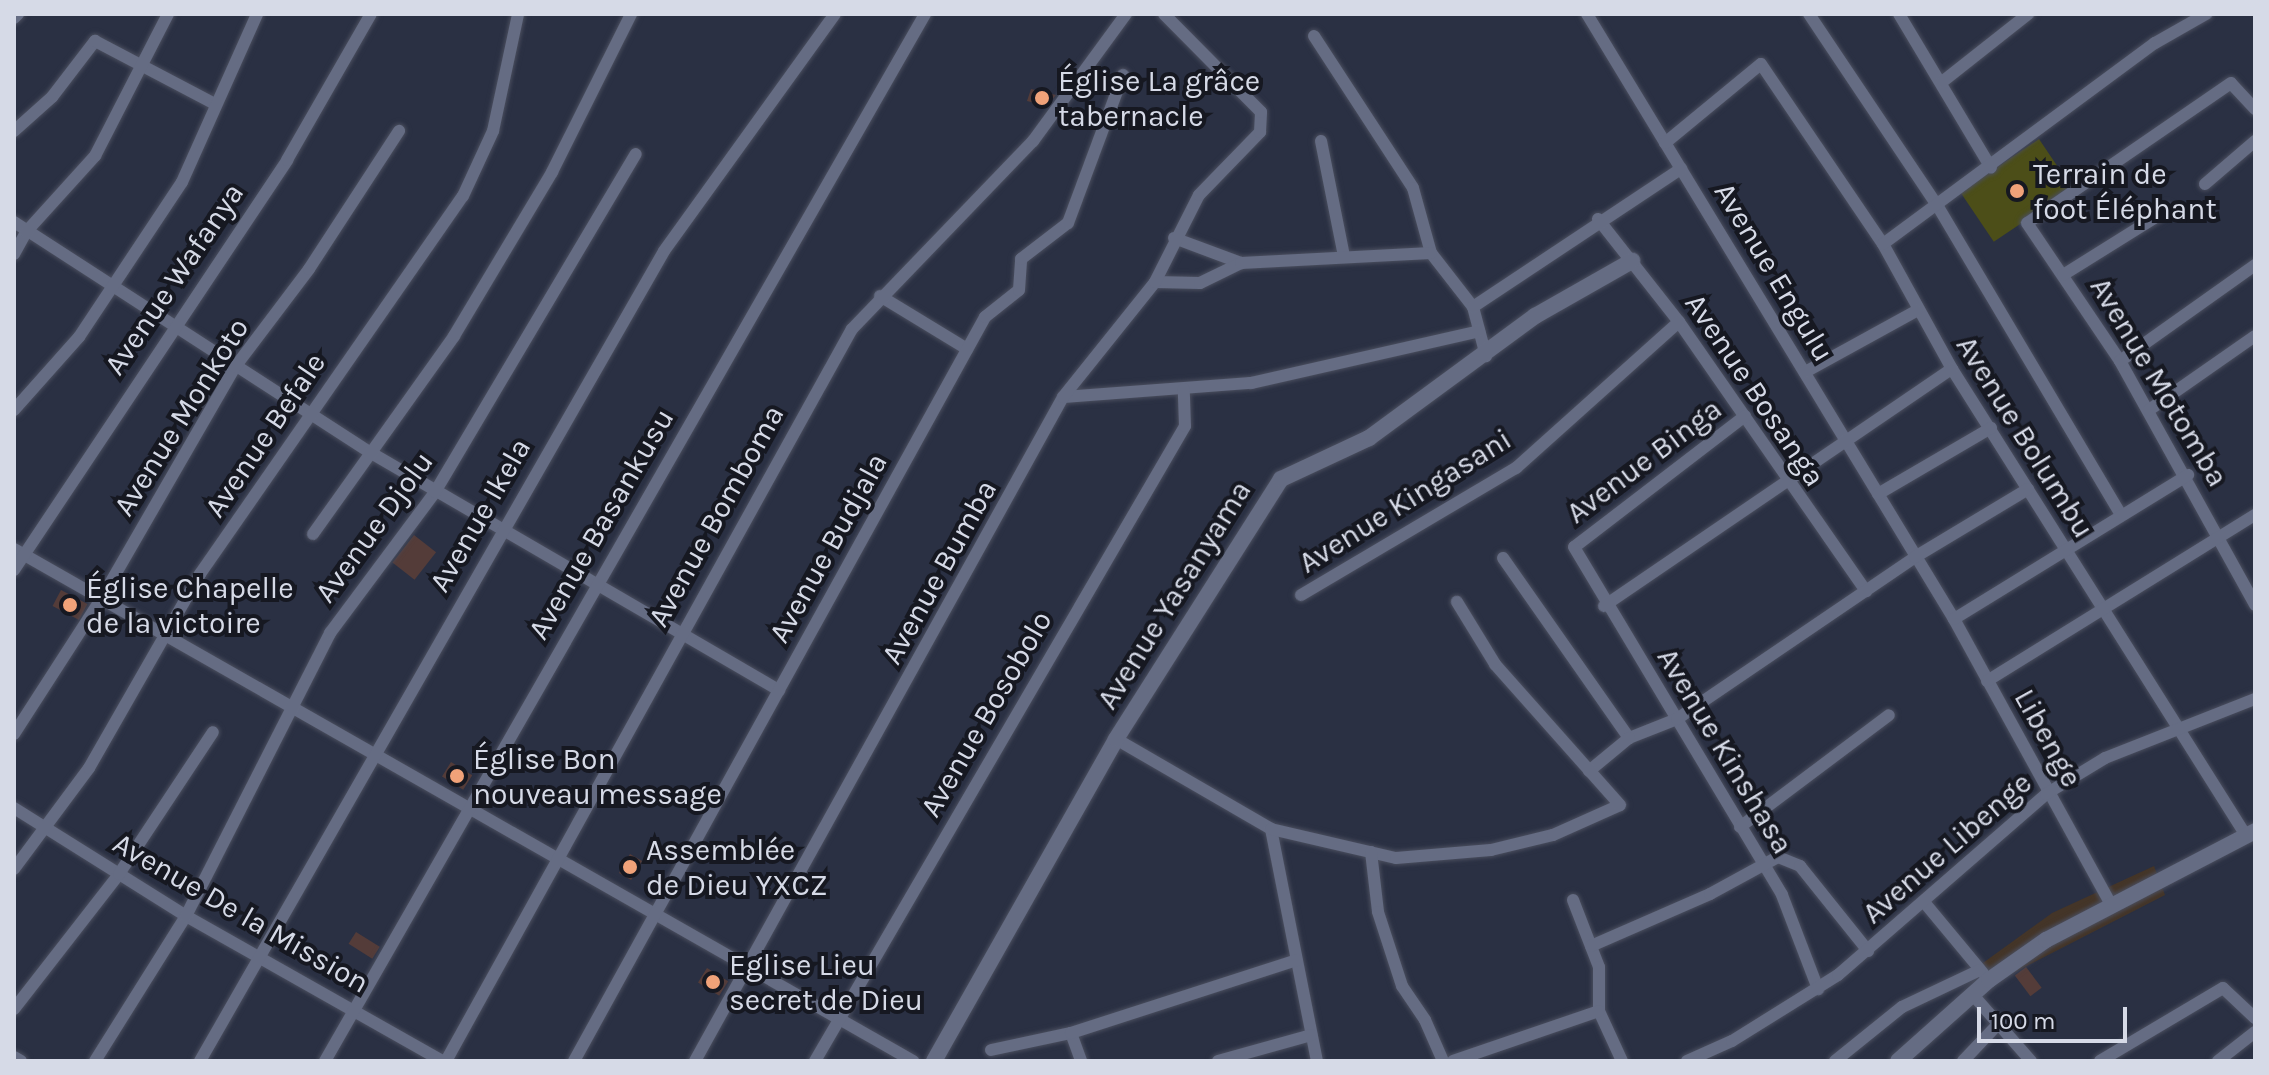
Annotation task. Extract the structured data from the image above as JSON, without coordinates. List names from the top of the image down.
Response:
{
  "streets": {
    "street": [
      "Avenue Engulu",
      "Avenue Wafanya",
      "Avenue Motomba",
      "Avenue Bosanga",
      "Avenue Monkoto",
      "Avenue Befale",
      "Avenue Bolumbu",
      "Avenue Binga",
      "Avenue Kingasani",
      "Avenue Ikela",
      "Avenue Bomboma",
      "Avenue Basankusu",
      "Avenue Djolu",
      "Avenue Budjala",
      "Avenue Bumba",
      "Avenue Yasanyama",
      "Avenue Bosobolo",
      "Libenge",
      "Avenue Kinshasa",
      "Avenue Libenge",
      "Avenue De la Mission"
    ]
  },
  "crossings": [
    ["Avenue Engulu", "Avenue Bolumbu"],
    ["Avenue Engulu", "Libenge"],
    ["Avenue Bosanga", "Avenue Binga"],
    ["Avenue Bosanga", "Avenue Kingasani"],
    ["Avenue Bosanga", "Avenue Yasanyama"],
    ["Avenue Befale", "Avenue De la Mission"],
    ["Avenue Bolumbu", "Avenue Libenge"],
    ["Avenue Binga", "Avenue Kinshasa"],
    ["Avenue Ikela", "Avenue De la Mission"],
    ["Avenue Bomboma", "Avenue De la Mission"],
    ["Avenue Basankusu", "Avenue De la Mission"],
    ["Avenue Djolu", "Avenue De la Mission"],
    ["Libenge", "Avenue Libenge"],
    ["Avenue Kinshasa", "Avenue Libenge"]
  ],
  "places": [
    "Église La grâce tabernacle",
    "Terrain de foot Éléphant",
    "Église Chapelle de la victoire",
    "Église Bon nouveau message",
    "Assemblée de Dieu YXCZ",
    "Eglise Lieu secret de Dieu"
  ],
  "scale_bar": "100 m"
}
